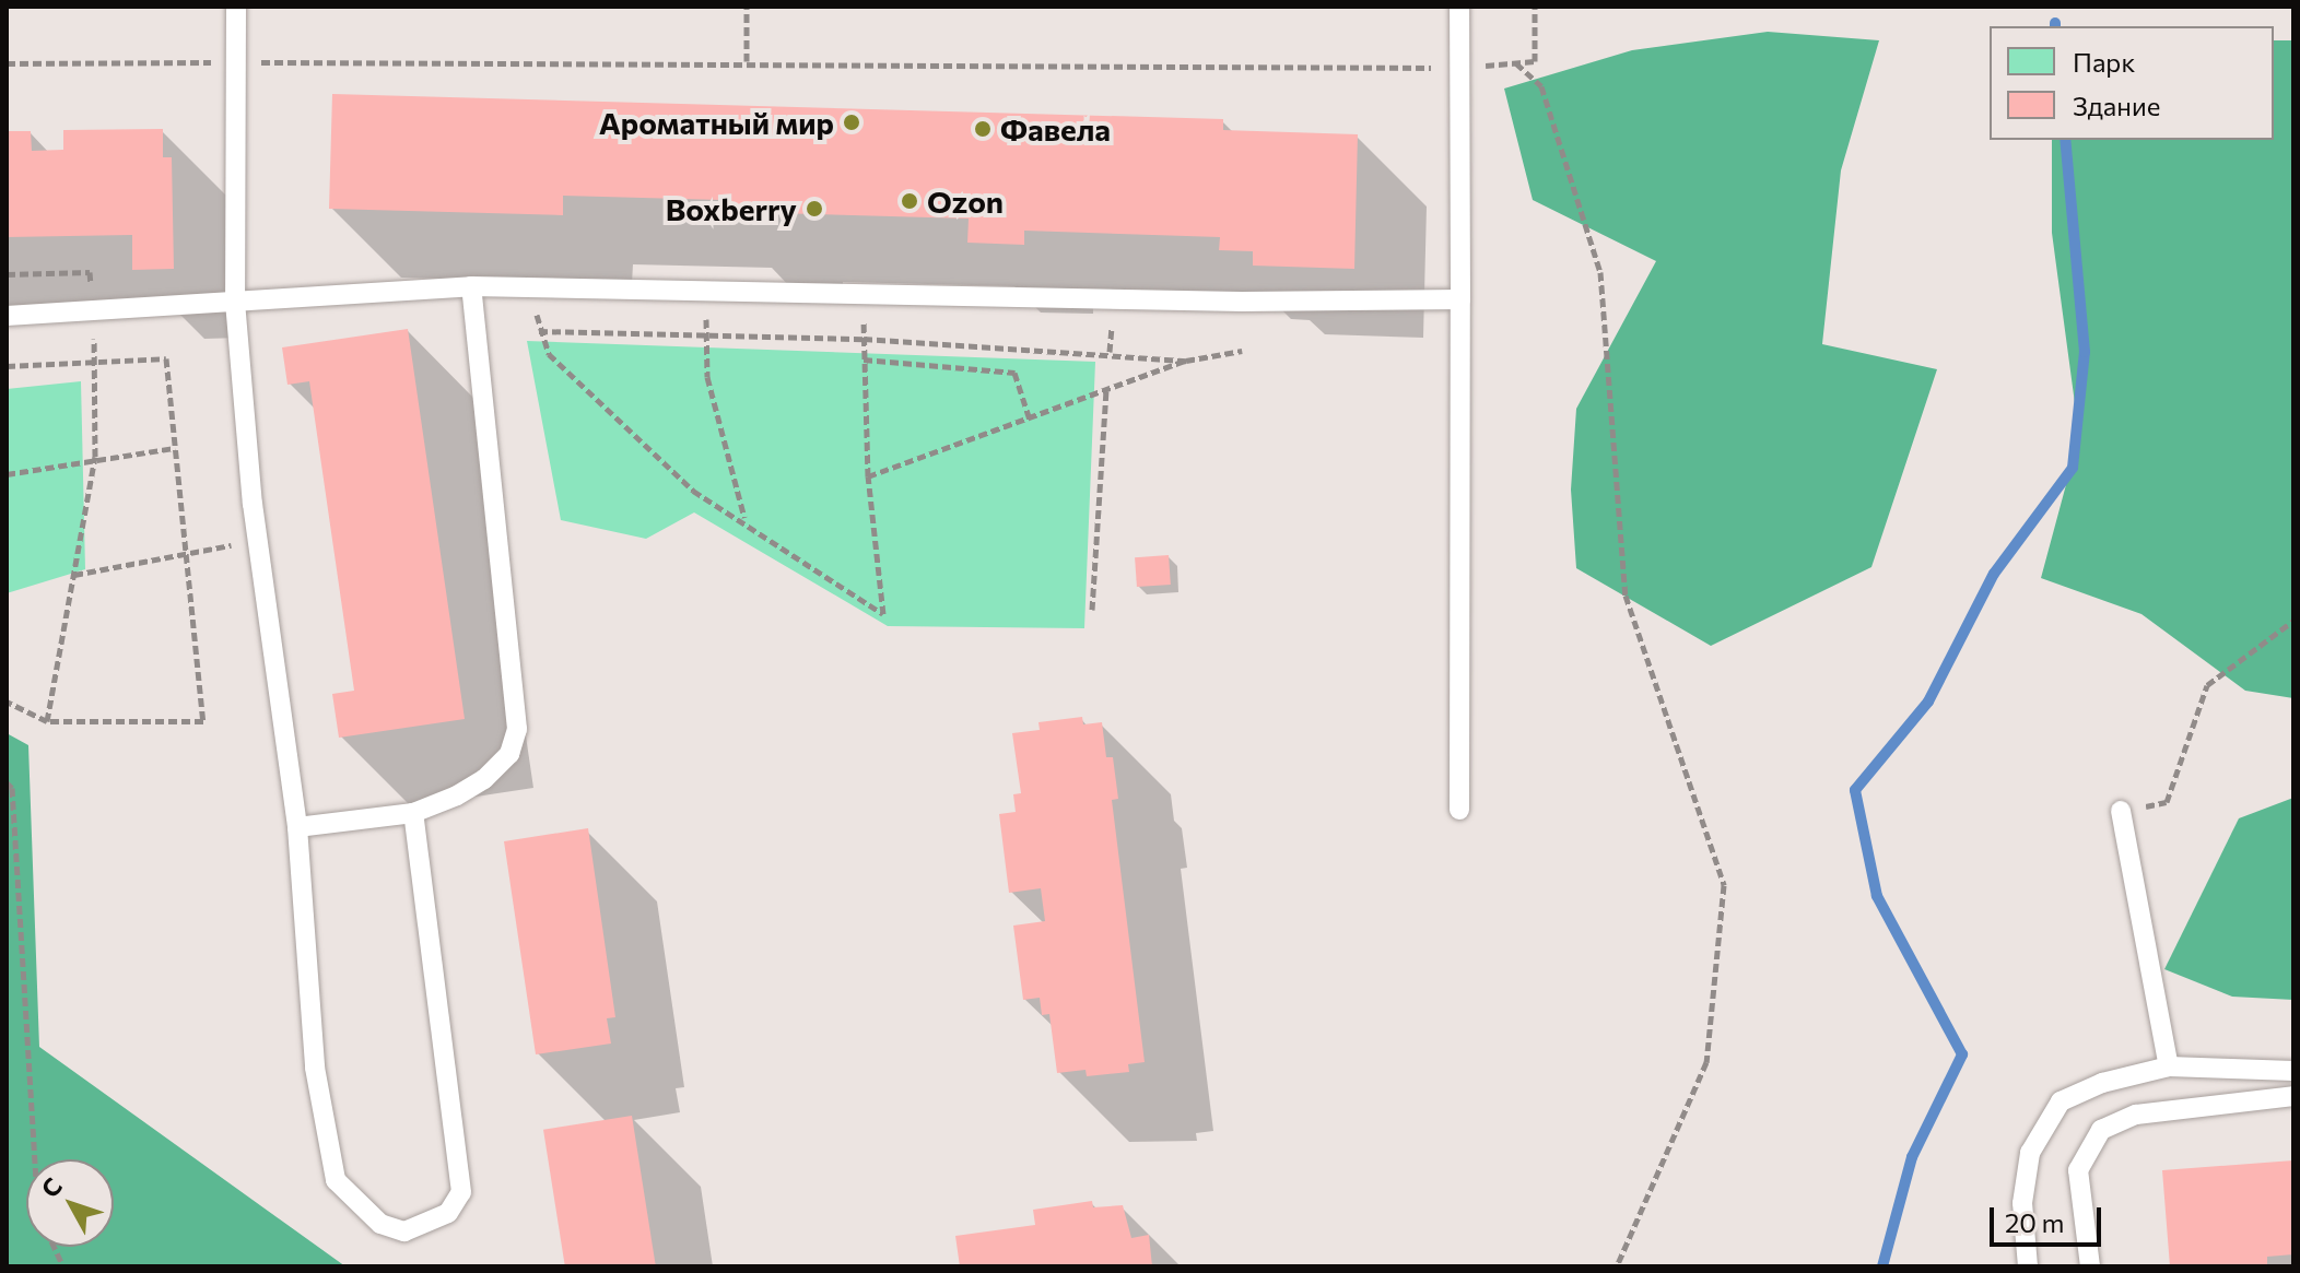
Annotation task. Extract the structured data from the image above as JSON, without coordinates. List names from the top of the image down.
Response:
{
  "places": [
    "Ароматный мир",
    "Фавела",
    "Ozon",
    "Boxberry"
  ],
  "legend": ["Парк", "Здание"],
  "scale_bar": "20 m",
  "north": "top left"
}
